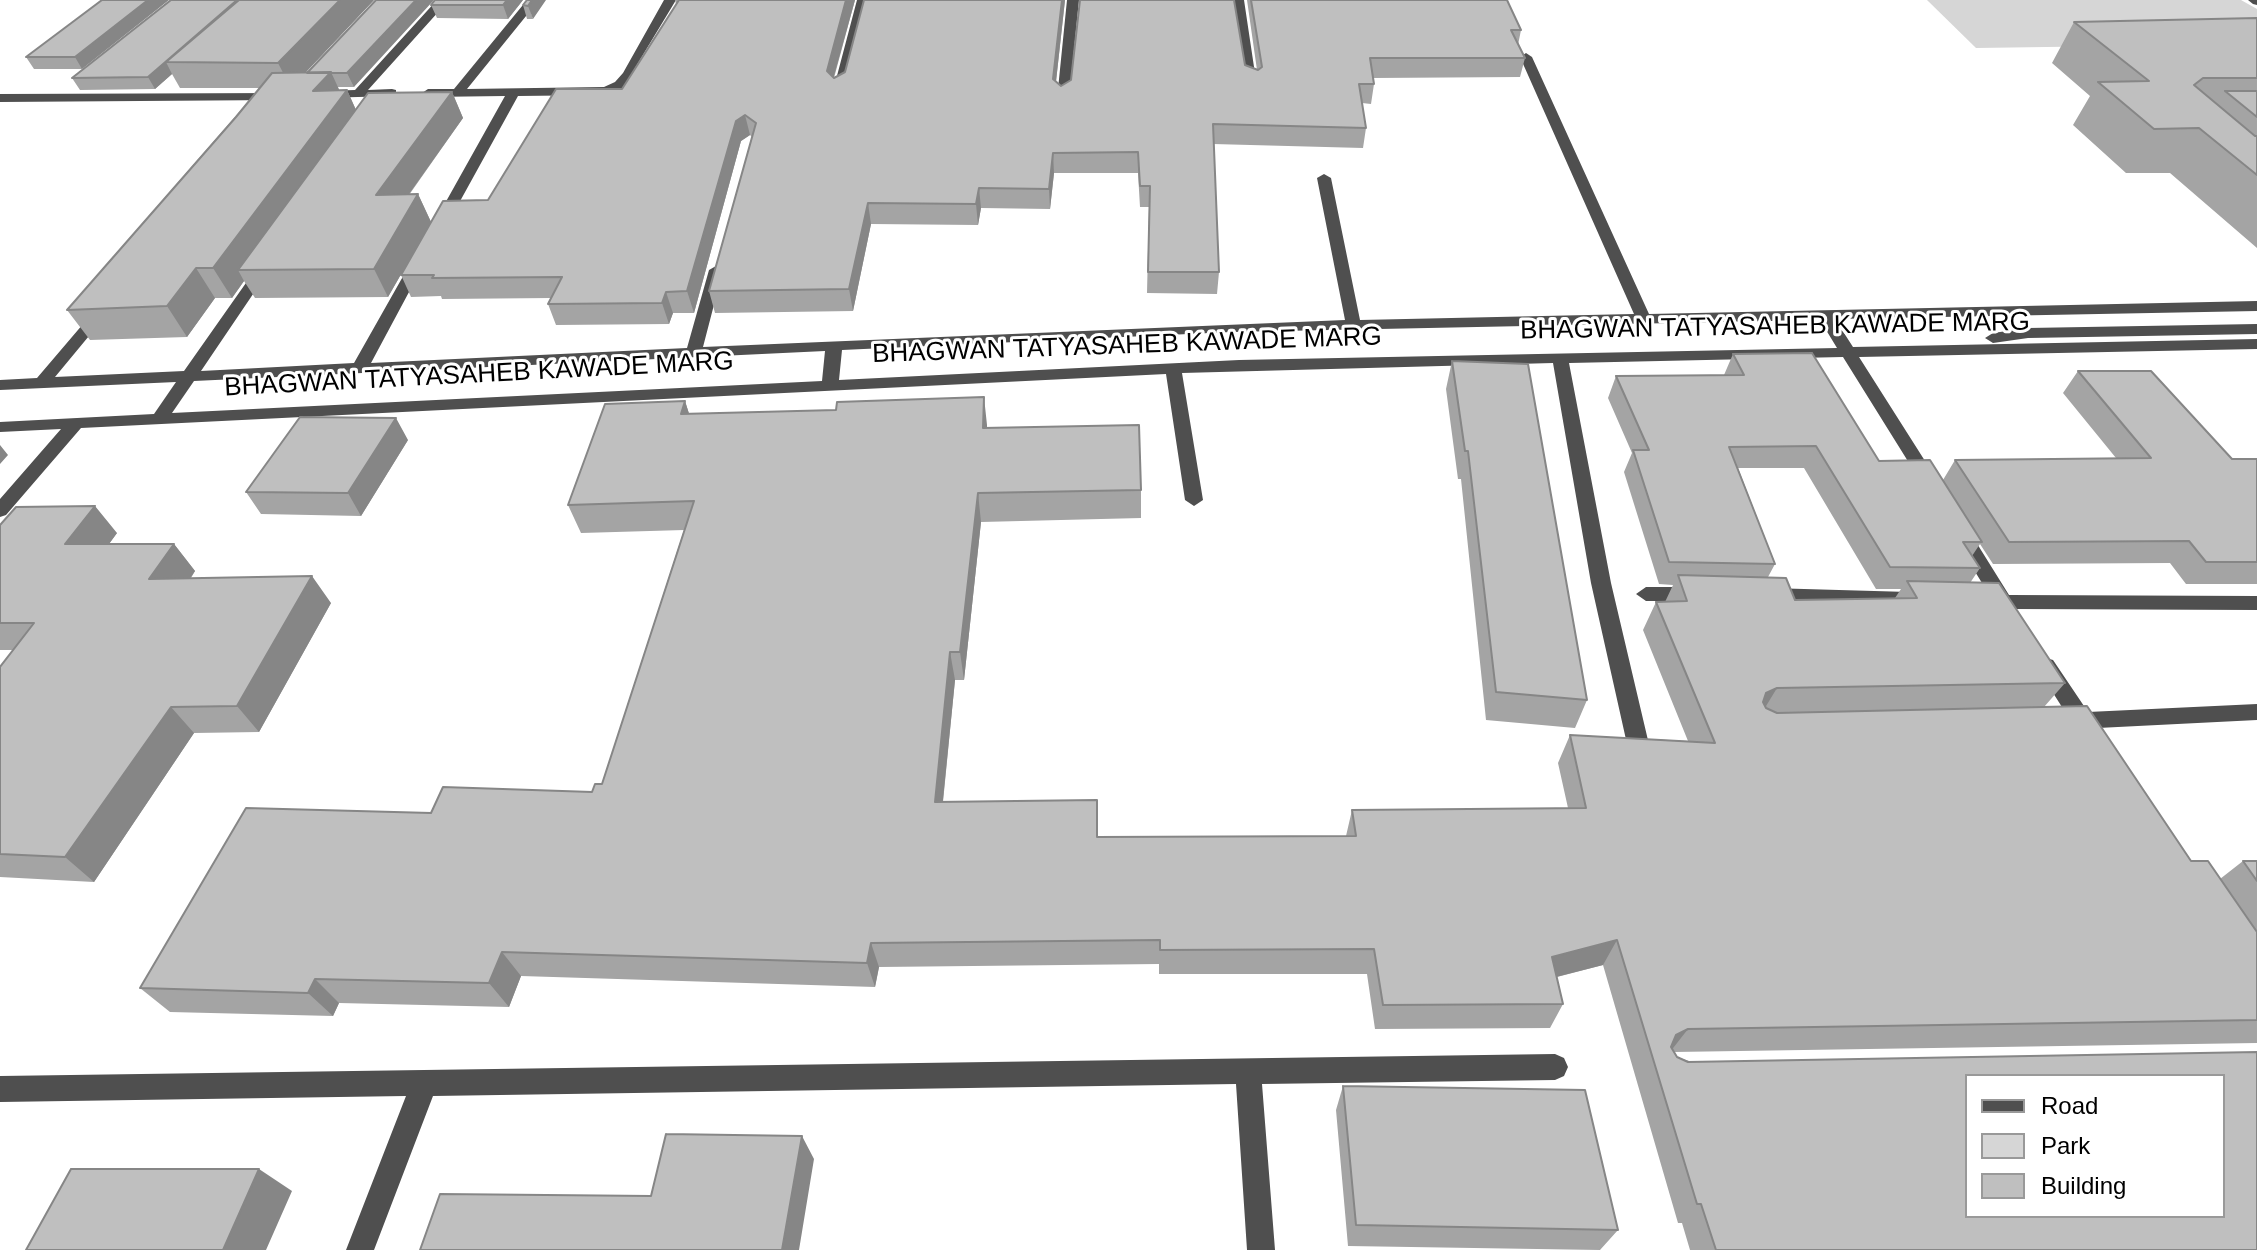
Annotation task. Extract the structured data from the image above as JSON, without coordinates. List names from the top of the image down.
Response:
{
  "streets": {
    "street": ["BHAGWAN TATYASAHEB KAWADE MARG"]
  },
  "legend": ["Road", "Park", "Building"]
}
